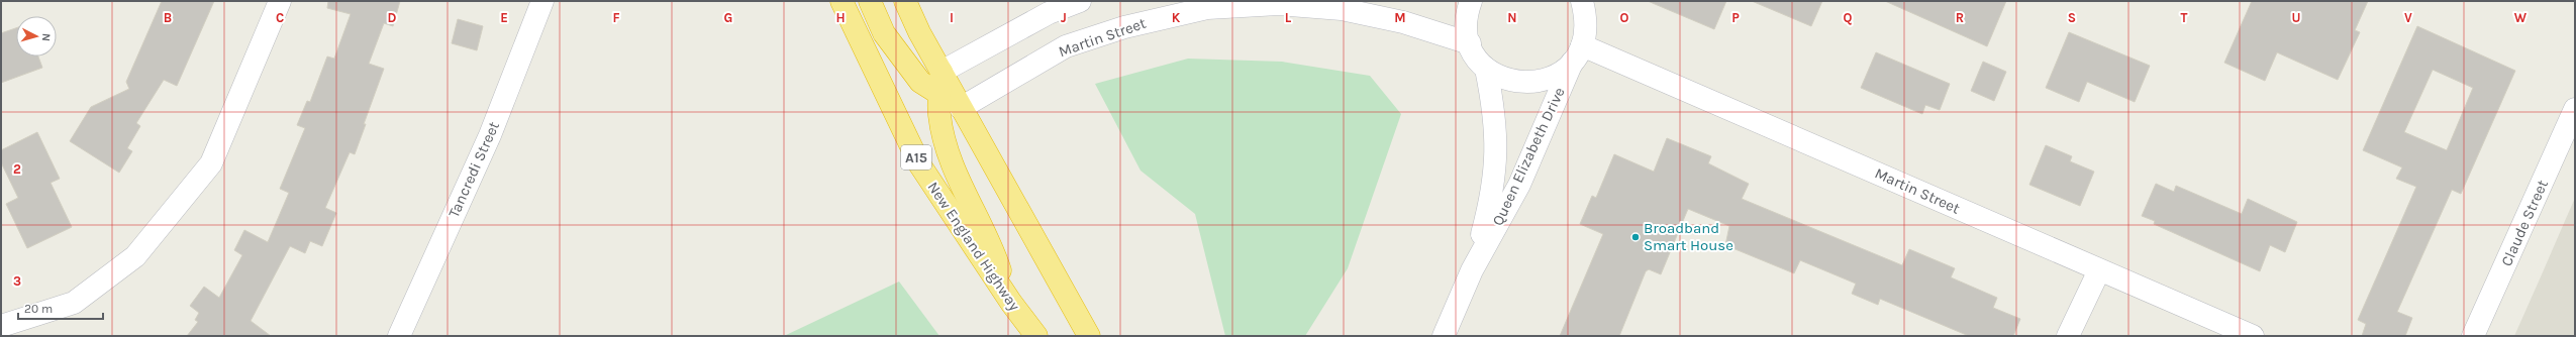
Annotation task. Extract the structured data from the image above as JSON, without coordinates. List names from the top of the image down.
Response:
{
  "streets": {
    "highway": ["A15", "New England Highway"],
    "street": [
      "Martin Street",
      "Queen Elizabeth Drive",
      "Tancredi Street",
      "Claude Street"
    ]
  },
  "crossings": [
    ["Martin Street", "Queen Elizabeth Drive"]
  ],
  "places": ["Broadband Smart House"],
  "scale_bar": "20 m",
  "north": "right",
  "grid": {
    "columns": [
      "B",
      "C",
      "D",
      "E",
      "F",
      "G",
      "H",
      "I",
      "J",
      "K",
      "L",
      "M",
      "N",
      "O",
      "P",
      "Q",
      "R",
      "S",
      "T",
      "U",
      "V",
      "W"
    ],
    "rows": ["2", "3"]
  }
}
